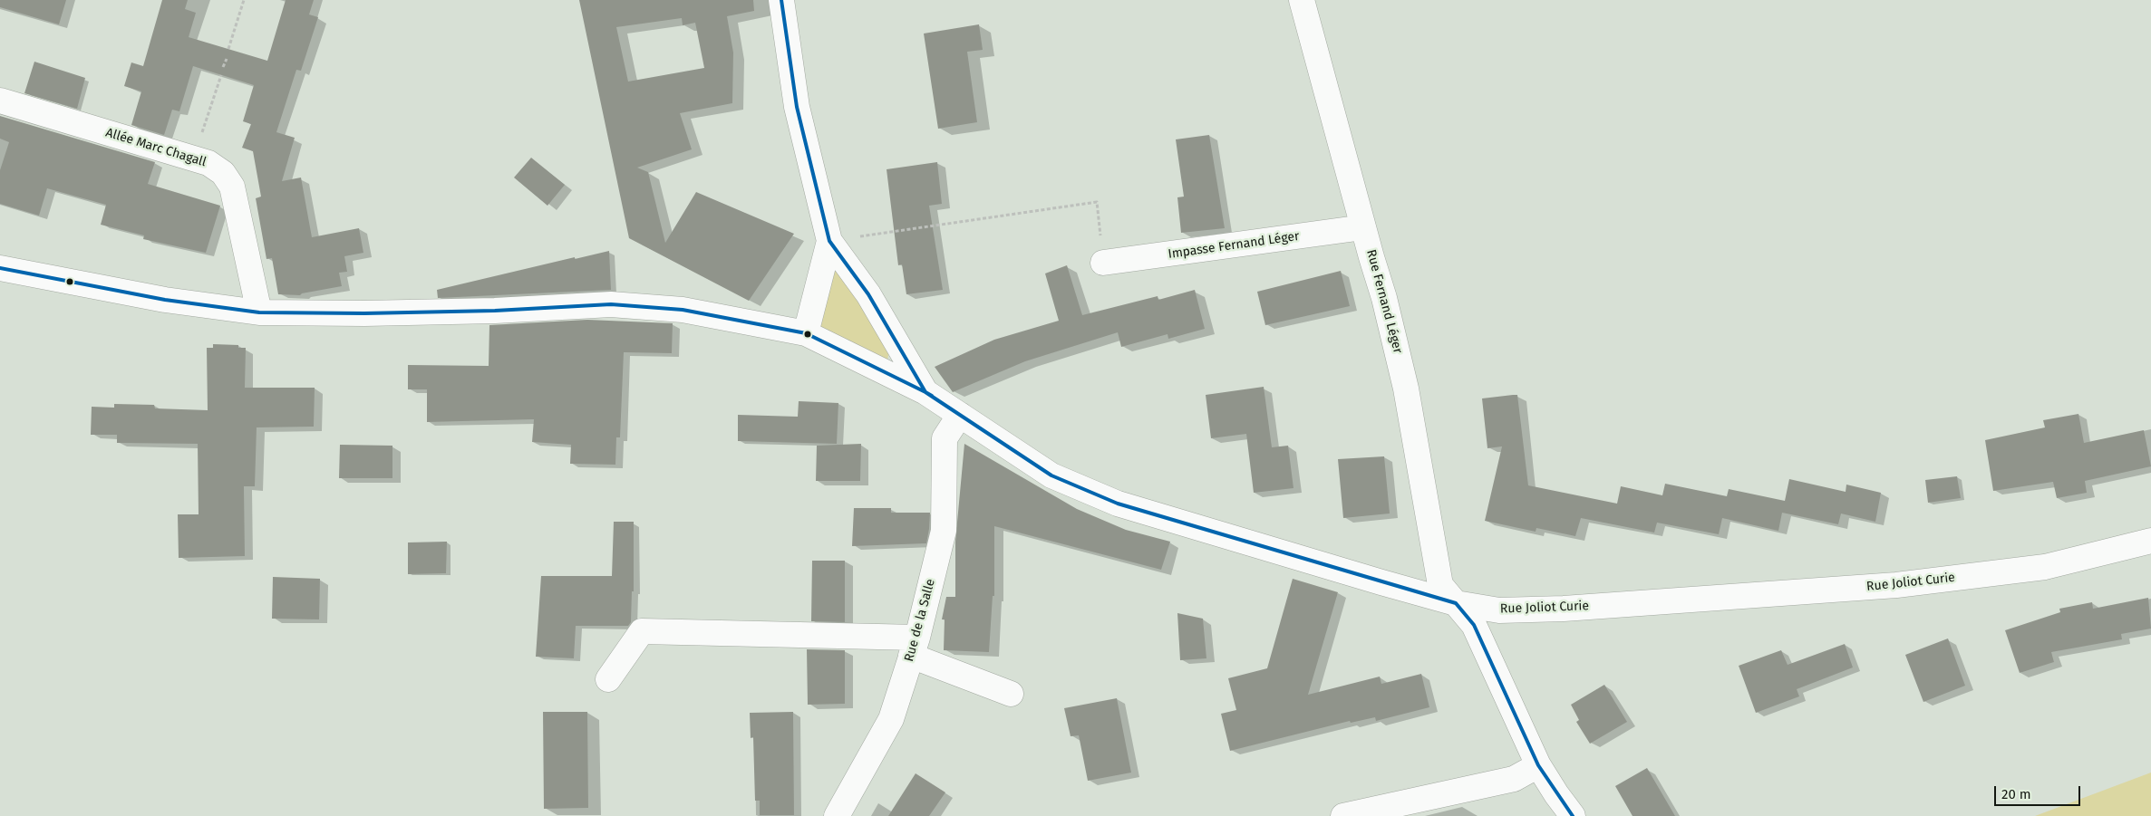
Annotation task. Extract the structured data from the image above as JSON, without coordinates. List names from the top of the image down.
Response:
{
  "streets": {
    "street": [
      "Allée Marc Chagall",
      "Impasse Fernand Léger",
      "Rue Fernand Léger",
      "Rue Joliot Curie",
      "Rue de la Salle"
    ]
  },
  "crossings": [
    ["Allée Marc Chagall", "Rue Joliot Curie"],
    ["Impasse Fernand Léger", "Rue Fernand Léger"],
    ["Rue Fernand Léger", "Rue Joliot Curie"],
    ["Rue Joliot Curie", "Rue de la Salle"]
  ],
  "scale_bar": "20 m"
}
